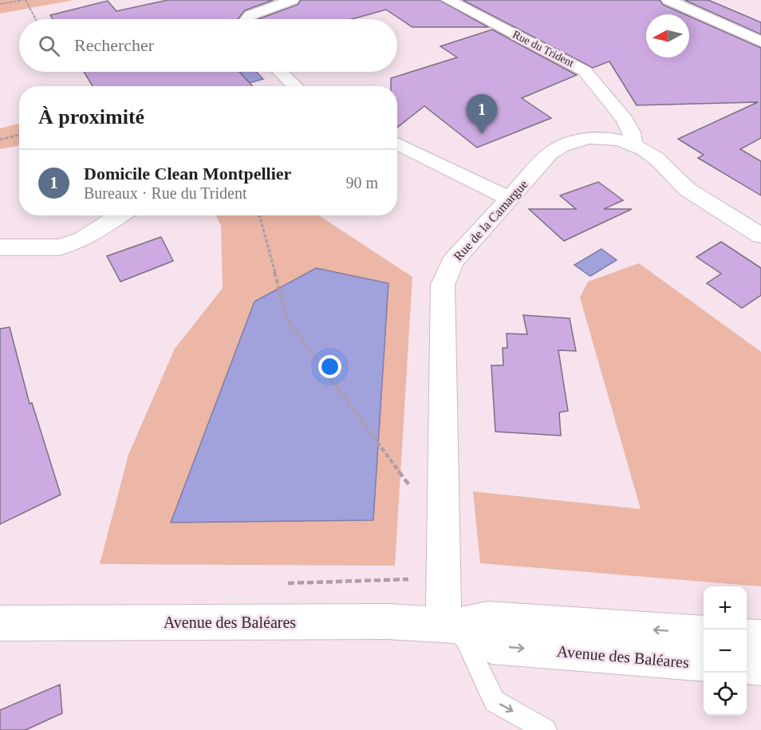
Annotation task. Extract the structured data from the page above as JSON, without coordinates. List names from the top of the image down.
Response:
{
  "streets": {
    "street": ["Rue du Trident", "Rue de la Camargue", "Avenue des Baléares"]
  },
  "crossings": [
    ["Rue du Trident", "Rue de la Camargue"],
    ["Rue de la Camargue", "Avenue des Baléares"]
  ],
  "north": "left",
  "page": {
    "search": "Rechercher",
    "heading": "À proximité",
    "pins": "1",
    "list": [
      {
        "mark": "1",
        "name": "Domicile Clean Montpellier",
        "note": "Bureaux · Rue du Trident",
        "value": "90 m"
      }
    ],
    "map_buttons": ["+", "−"]
  }
}
